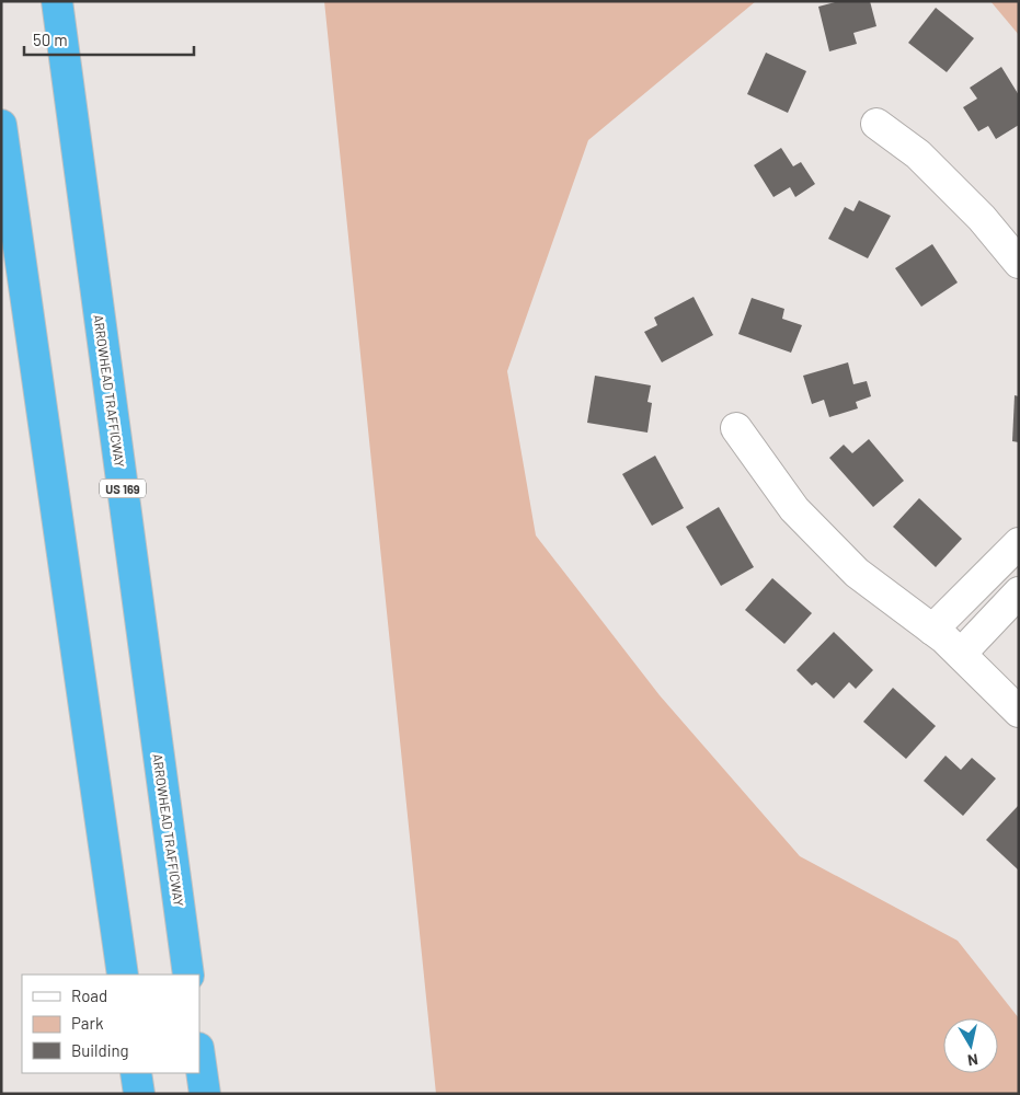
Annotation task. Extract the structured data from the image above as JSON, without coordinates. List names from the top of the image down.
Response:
{
  "streets": {
    "highway": ["ARROWHEAD TRAFFICWAY", "US 169"]
  },
  "legend": ["Road", "Park", "Building"],
  "scale_bar": "50 m",
  "north": "bottom"
}
